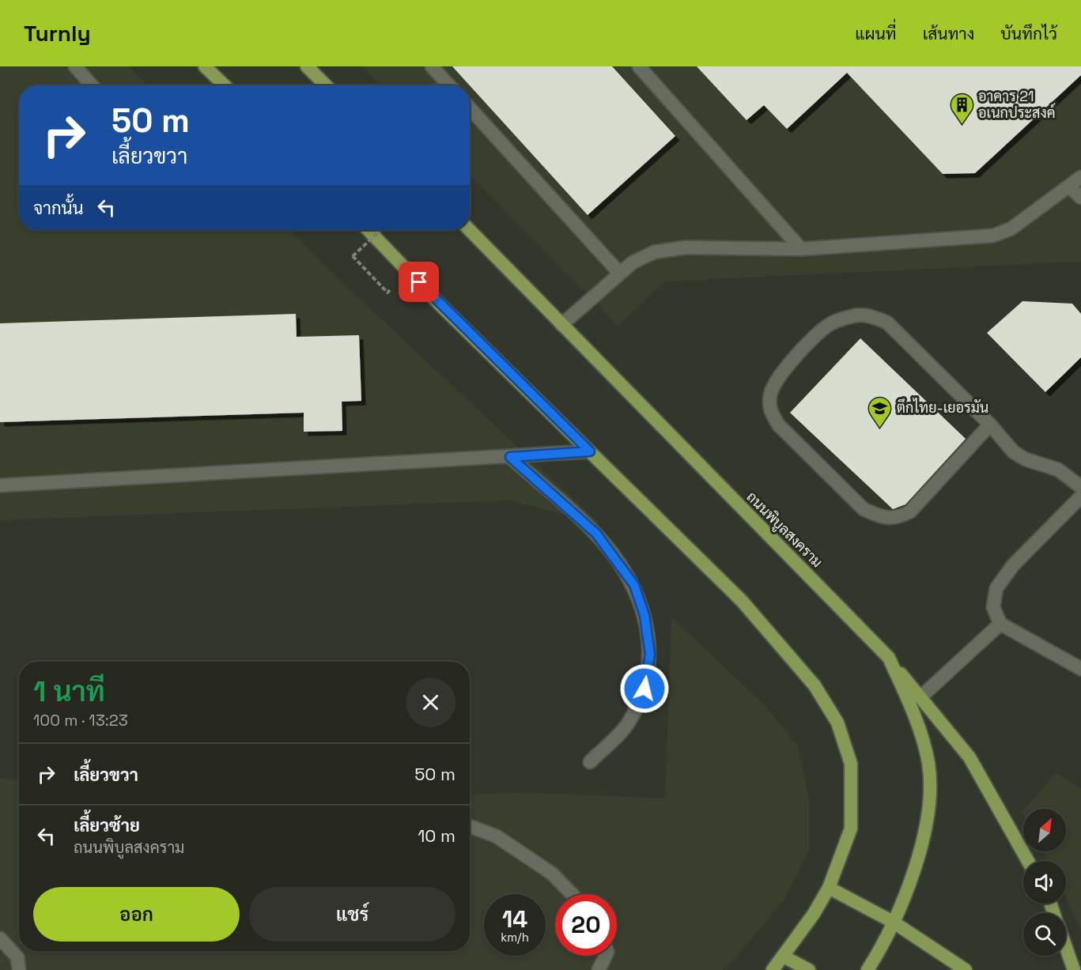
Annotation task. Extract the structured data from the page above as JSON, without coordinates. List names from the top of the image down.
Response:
{
  "streets": {
    "main road": ["ถนนพิบูลสงคราม"]
  },
  "places": {
    "building": ["อาคาร 21 อเนกประสงค์"],
    "school or university": ["ตึกไทย-เยอรมัน"]
  },
  "north": "top right",
  "page": {
    "header": "Turnly",
    "nav": ["แผนที่", "เส้นทาง", "บันทึกไว้"],
    "turn": ["50 m", "เลี้ยวขวา"],
    "then": "จากนั้น",
    "heading": ["1 นาที", "100 m · 13:23"],
    "list": [
      {
        "name": "เลี้ยวขวา",
        "value": "50 m"
      },
      {
        "name": "เลี้ยวซ้าย",
        "note": "ถนนพิบูลสงคราม",
        "value": "10 m"
      }
    ],
    "buttons": ["ออก", "แชร์"],
    "speed": "14 km/h",
    "limit": "20"
  }
}
